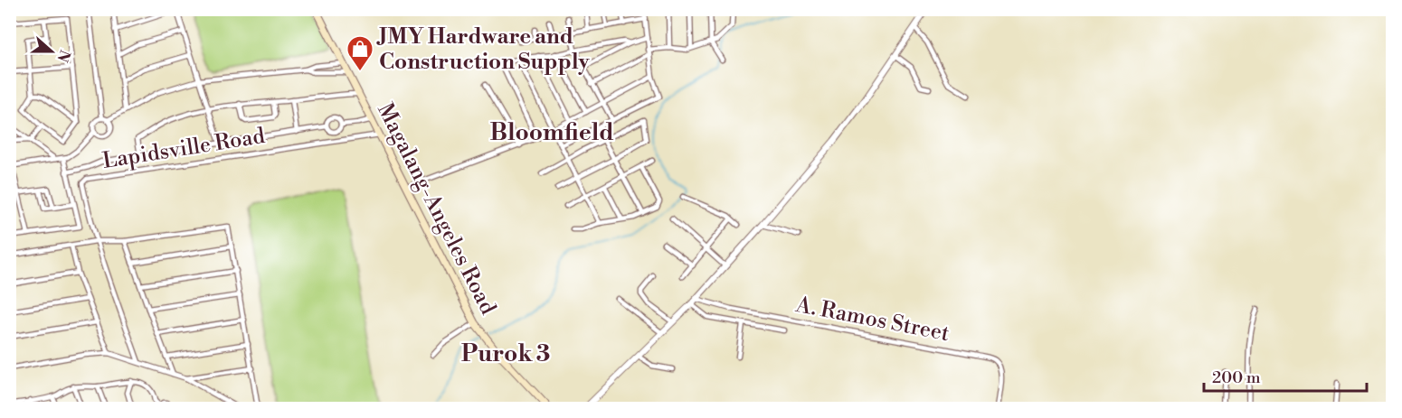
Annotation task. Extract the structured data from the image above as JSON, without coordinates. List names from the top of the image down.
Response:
{
  "streets": {
    "main road": ["Magalang-Angeles Road"],
    "street": ["Lapidsville Road", "A. Ramos Street"]
  },
  "crossings": [
    ["Lapidsville Road", "Magalang-Angeles Road"]
  ],
  "districts": ["Bloomfield", "Purok 3"],
  "places": {
    "shop": ["JMY Hardware and Construction Supply"]
  },
  "scale_bar": "200 m",
  "north": "right"
}
